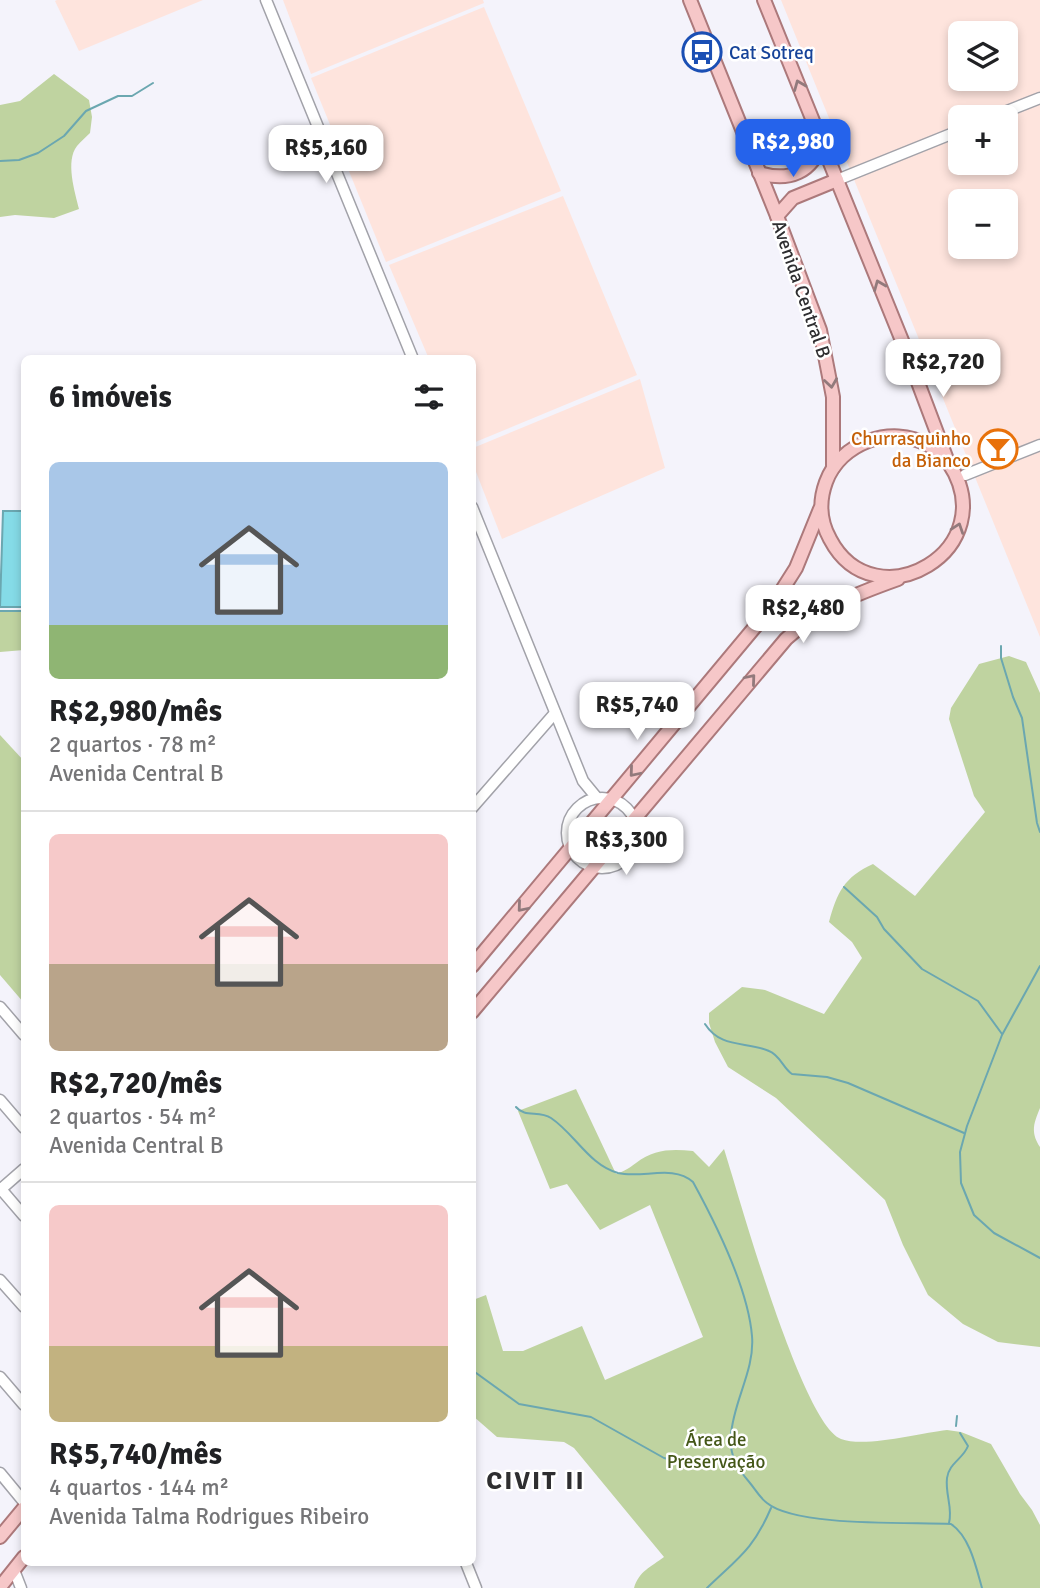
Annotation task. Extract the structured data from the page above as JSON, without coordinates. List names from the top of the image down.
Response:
{
  "streets": {
    "main road": ["Avenida Central B"]
  },
  "one_way": ["Avenida Central B"],
  "districts": ["CIVIT II"],
  "parks": ["Área de Preservação"],
  "places": {
    "bus stop": ["Cat Sotreq"],
    "bar": ["Churrasquinho da Bianco"]
  },
  "page": {
    "map_buttons": ["+", "−"],
    "price": [
      "R$2,980",
      "R$5,160",
      "R$2,720",
      "R$2,480",
      "R$5,740",
      "R$3,300"
    ],
    "heading": "6 imóveis",
    "list": [
      {
        "name": "R$2,980/mês",
        "note": "2 quartos · 78 m² · Avenida Central B"
      },
      {
        "name": "R$2,720/mês",
        "note": "2 quartos · 54 m² · Avenida Central B"
      },
      {
        "name": "R$5,740/mês",
        "note": "4 quartos · 144 m² · Avenida Talma Rodrigues Ribeiro"
      }
    ]
  }
}
